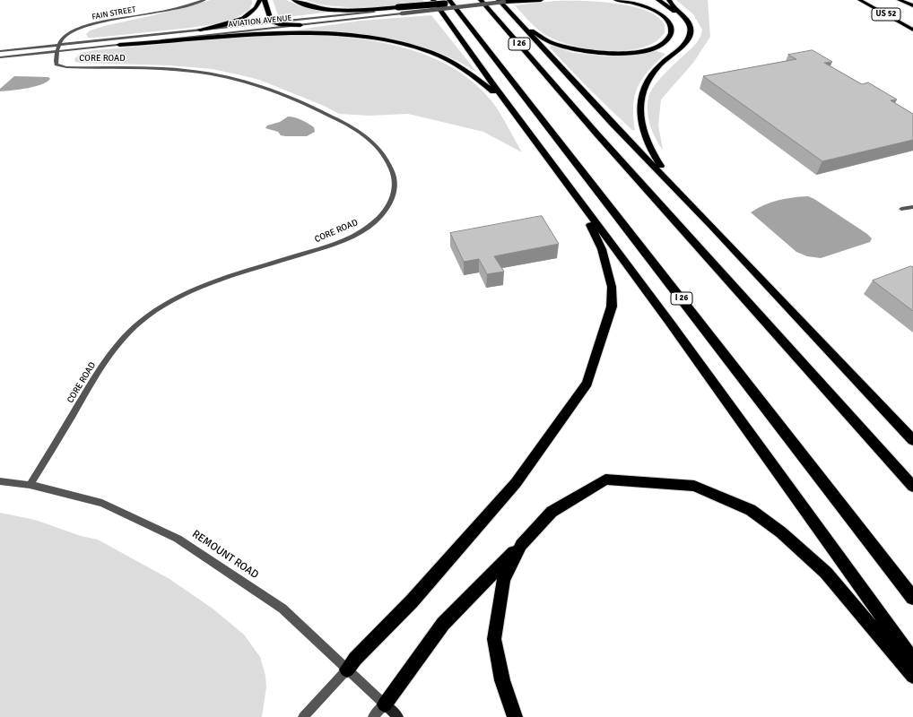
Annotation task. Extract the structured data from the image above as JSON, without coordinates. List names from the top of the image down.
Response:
{
  "streets": {
    "highway": ["I 26"],
    "main road": ["US 52", "REMOUNT ROAD"],
    "street": ["FAIN STREET", "AVIATION AVENUE", "CORE ROAD"]
  },
  "crossings": [
    ["FAIN STREET", "AVIATION AVENUE"],
    ["FAIN STREET", "CORE ROAD"],
    ["AVIATION AVENUE", "CORE ROAD"],
    ["CORE ROAD", "REMOUNT ROAD"]
  ]
}
